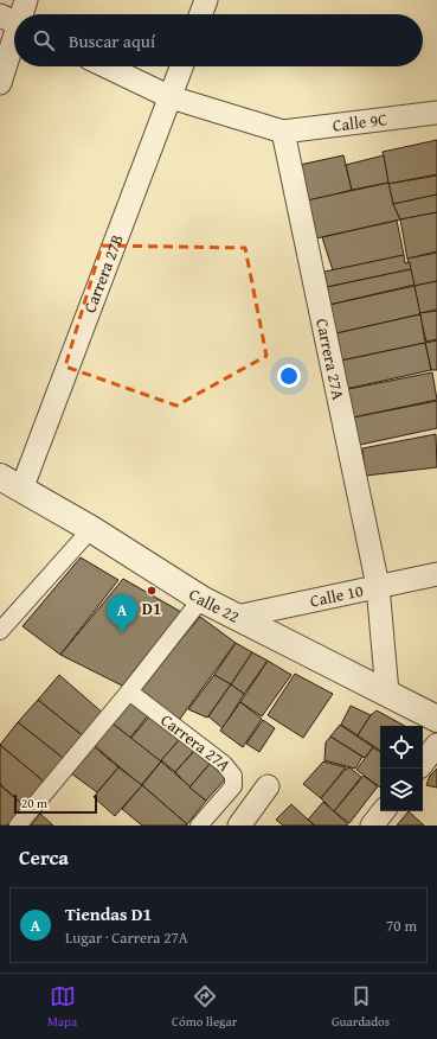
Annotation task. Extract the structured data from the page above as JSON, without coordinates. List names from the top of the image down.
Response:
{
  "streets": {
    "street": [
      "Calle 9C",
      "Carrera 27B",
      "Carrera 27A",
      "Calle 10",
      "Calle 22"
    ]
  },
  "crossings": [
    ["Calle 9C", "Carrera 27A"],
    ["Carrera 27B", "Calle 22"],
    ["Carrera 27A", "Calle 10"],
    ["Carrera 27A", "Calle 22"],
    ["Calle 10", "Calle 22"]
  ],
  "places": ["D1"],
  "scale_bar": "20 m",
  "page": {
    "search": "Buscar aquí",
    "pins": "A",
    "scale": "20 m",
    "heading": "Cerca",
    "list": [
      {
        "mark": "A",
        "name": "Tiendas D1",
        "note": "Lugar · Carrera 27A",
        "value": "70 m"
      }
    ],
    "nav": ["Mapa", "Cómo llegar", "Guardados"]
  }
}
